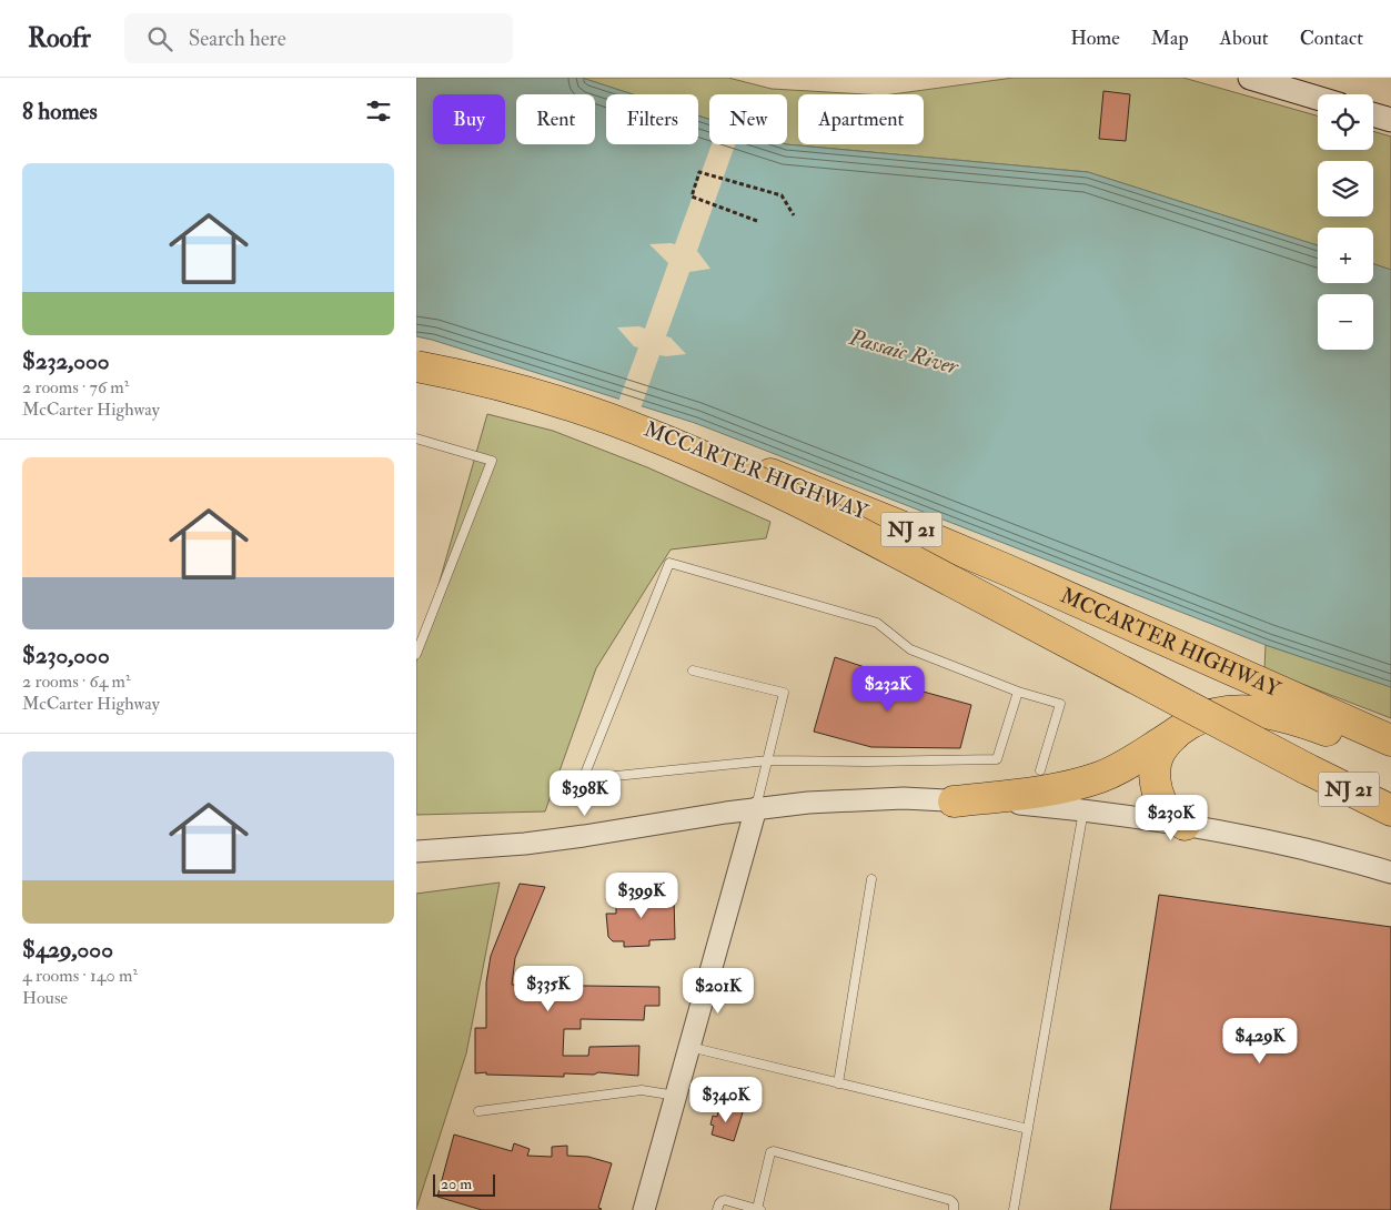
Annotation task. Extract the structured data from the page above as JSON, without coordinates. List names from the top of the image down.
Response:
{
  "streets": {
    "highway": ["MCCARTER HIGHWAY", "NJ 21"]
  },
  "water": ["Passaic River"],
  "scale_bar": "20 m",
  "page": {
    "header": "Roofr",
    "search": "Search here",
    "nav": [
      "Home",
      "Map",
      "About",
      "Contact"
    ],
    "heading": "8 homes",
    "map_buttons": ["+", "−"],
    "chip": [
      "Buy",
      "Rent",
      "Filters",
      "New",
      "Apartment"
    ],
    "list": [
      {
        "name": "$232,000",
        "note": "2 rooms · 76 m² · McCarter Highway"
      },
      {
        "name": "$230,000",
        "note": "2 rooms · 64 m² · McCarter Highway"
      },
      {
        "name": "$429,000",
        "note": "4 rooms · 140 m² · House"
      }
    ],
    "price": [
      "$232K",
      "$398K",
      "$230K",
      "$399K",
      "$335K",
      "$201K",
      "$429K",
      "$340K"
    ],
    "scale": "20 m"
  }
}
